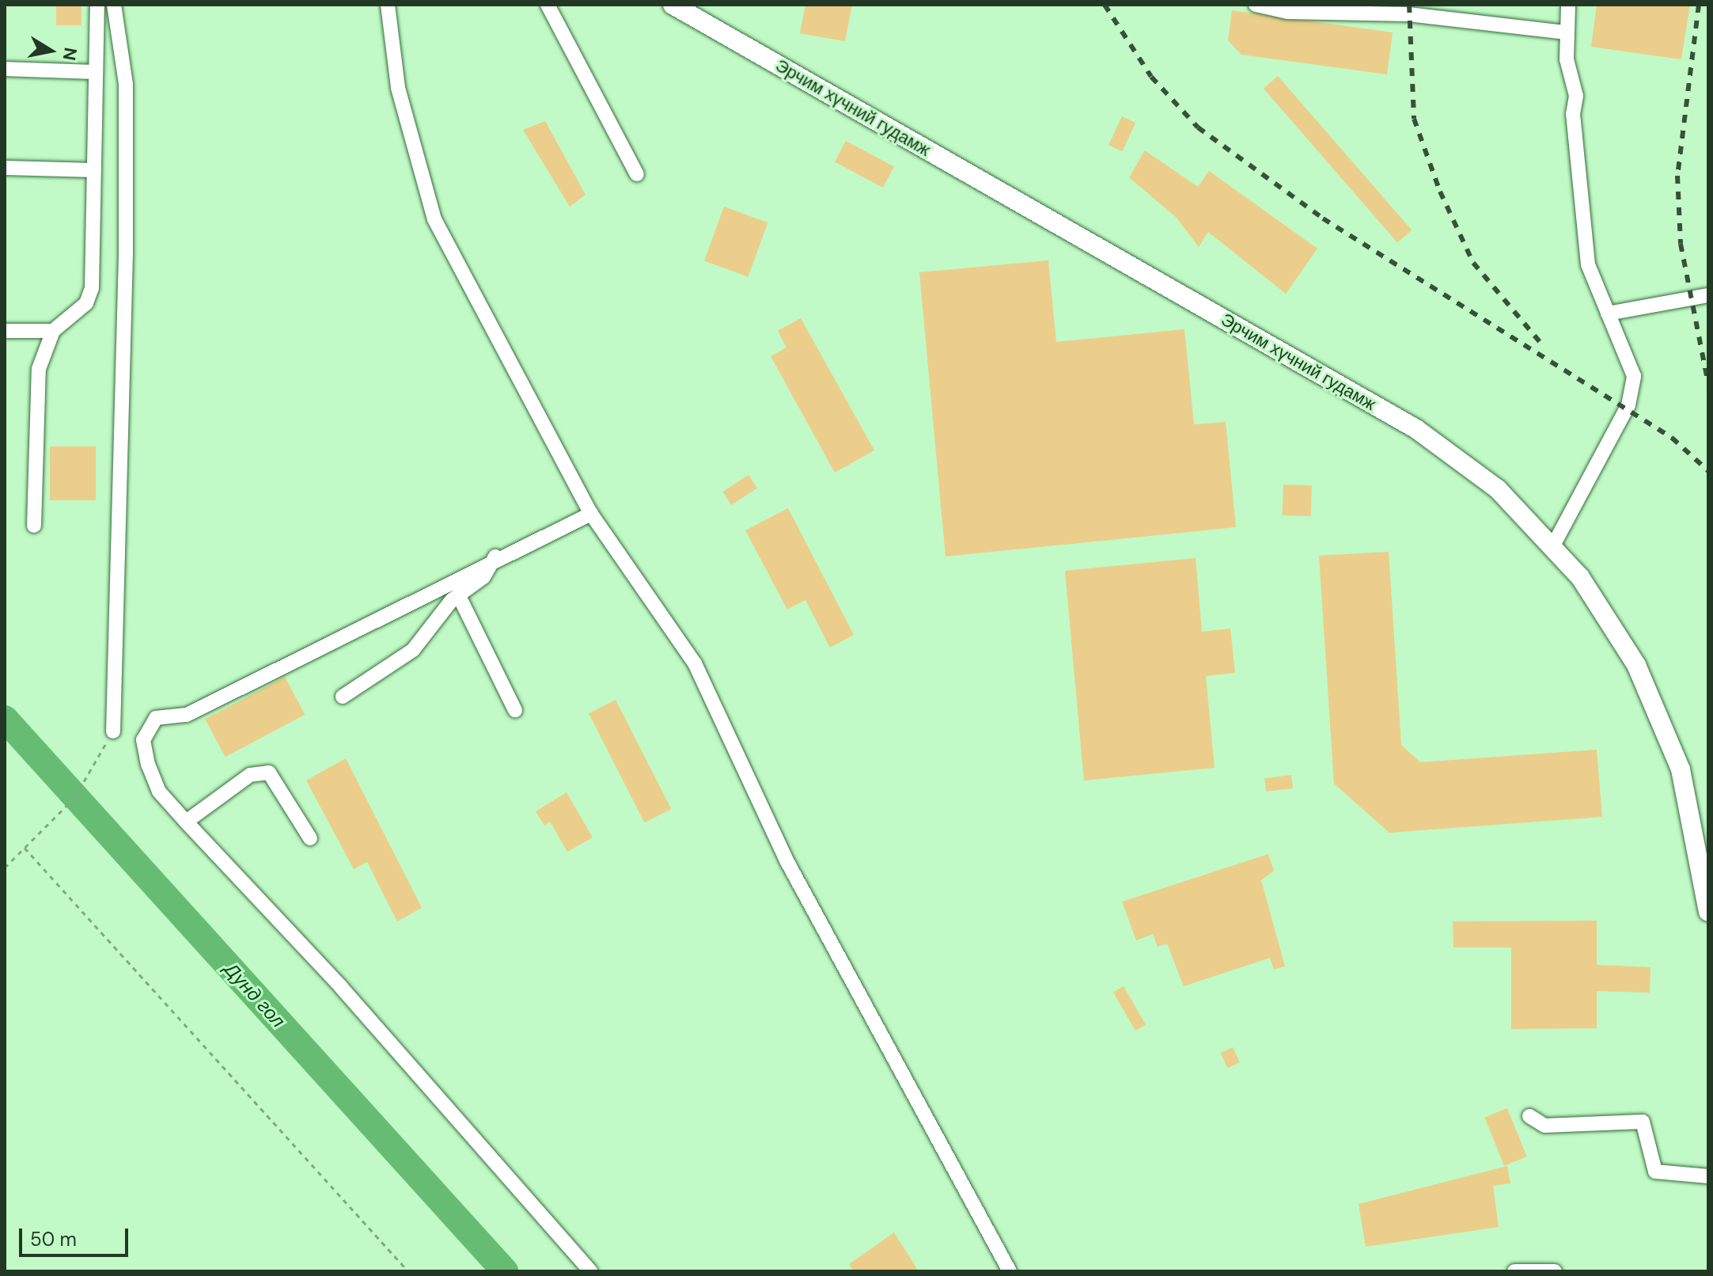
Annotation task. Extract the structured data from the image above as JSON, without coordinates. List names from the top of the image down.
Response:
{
  "streets": {
    "main road": ["Эрчим хүчний гудамж"]
  },
  "water": ["Дунд гол"],
  "scale_bar": "50 m",
  "north": "right"
}
